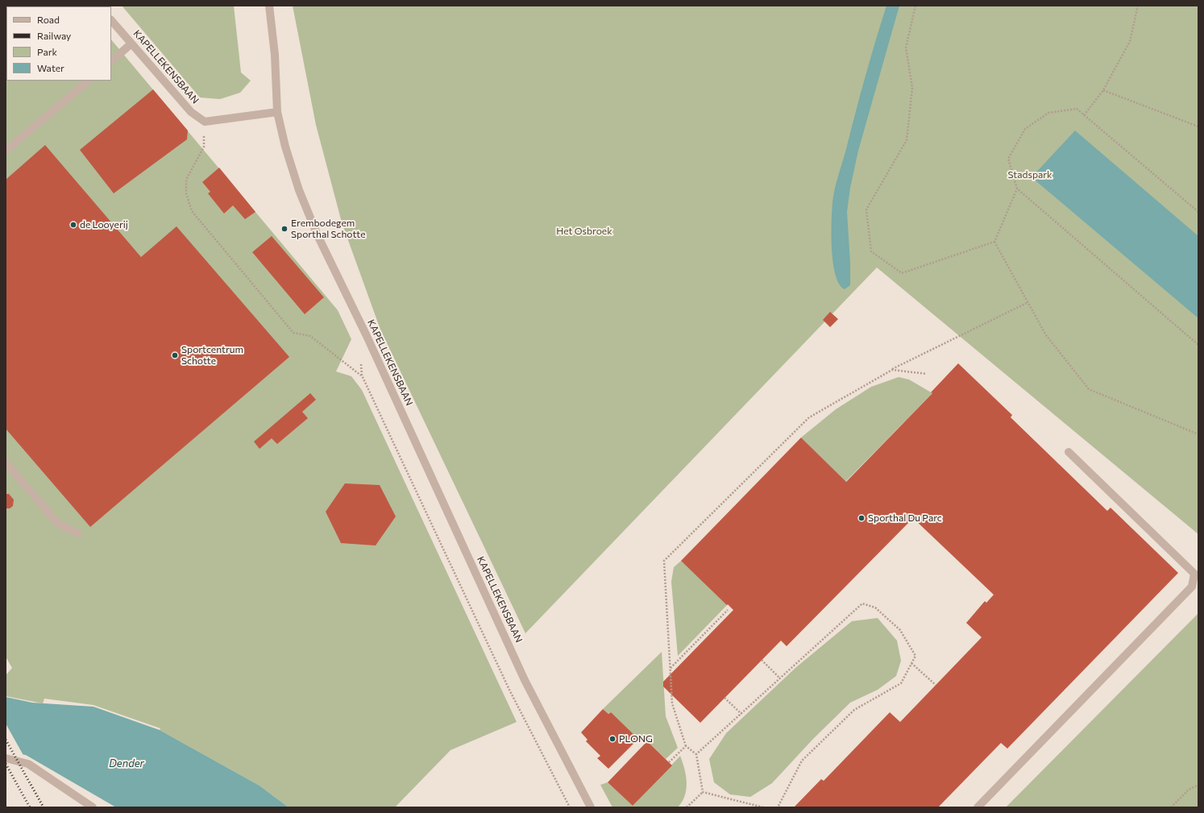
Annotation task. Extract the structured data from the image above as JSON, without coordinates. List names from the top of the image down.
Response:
{
  "streets": {
    "street": ["KAPELLEKENSBAAN"]
  },
  "water": ["Dender"],
  "parks": ["Stadspark", "Het Osbroek"],
  "places": [
    "de Looyerij",
    "Erembodegem Sporthal Schotte",
    "Sportcentrum Schotte",
    "Sporthal Du Parc",
    "PLONG"
  ],
  "legend": [
    "Road",
    "Railway",
    "Park",
    "Water"
  ]
}
